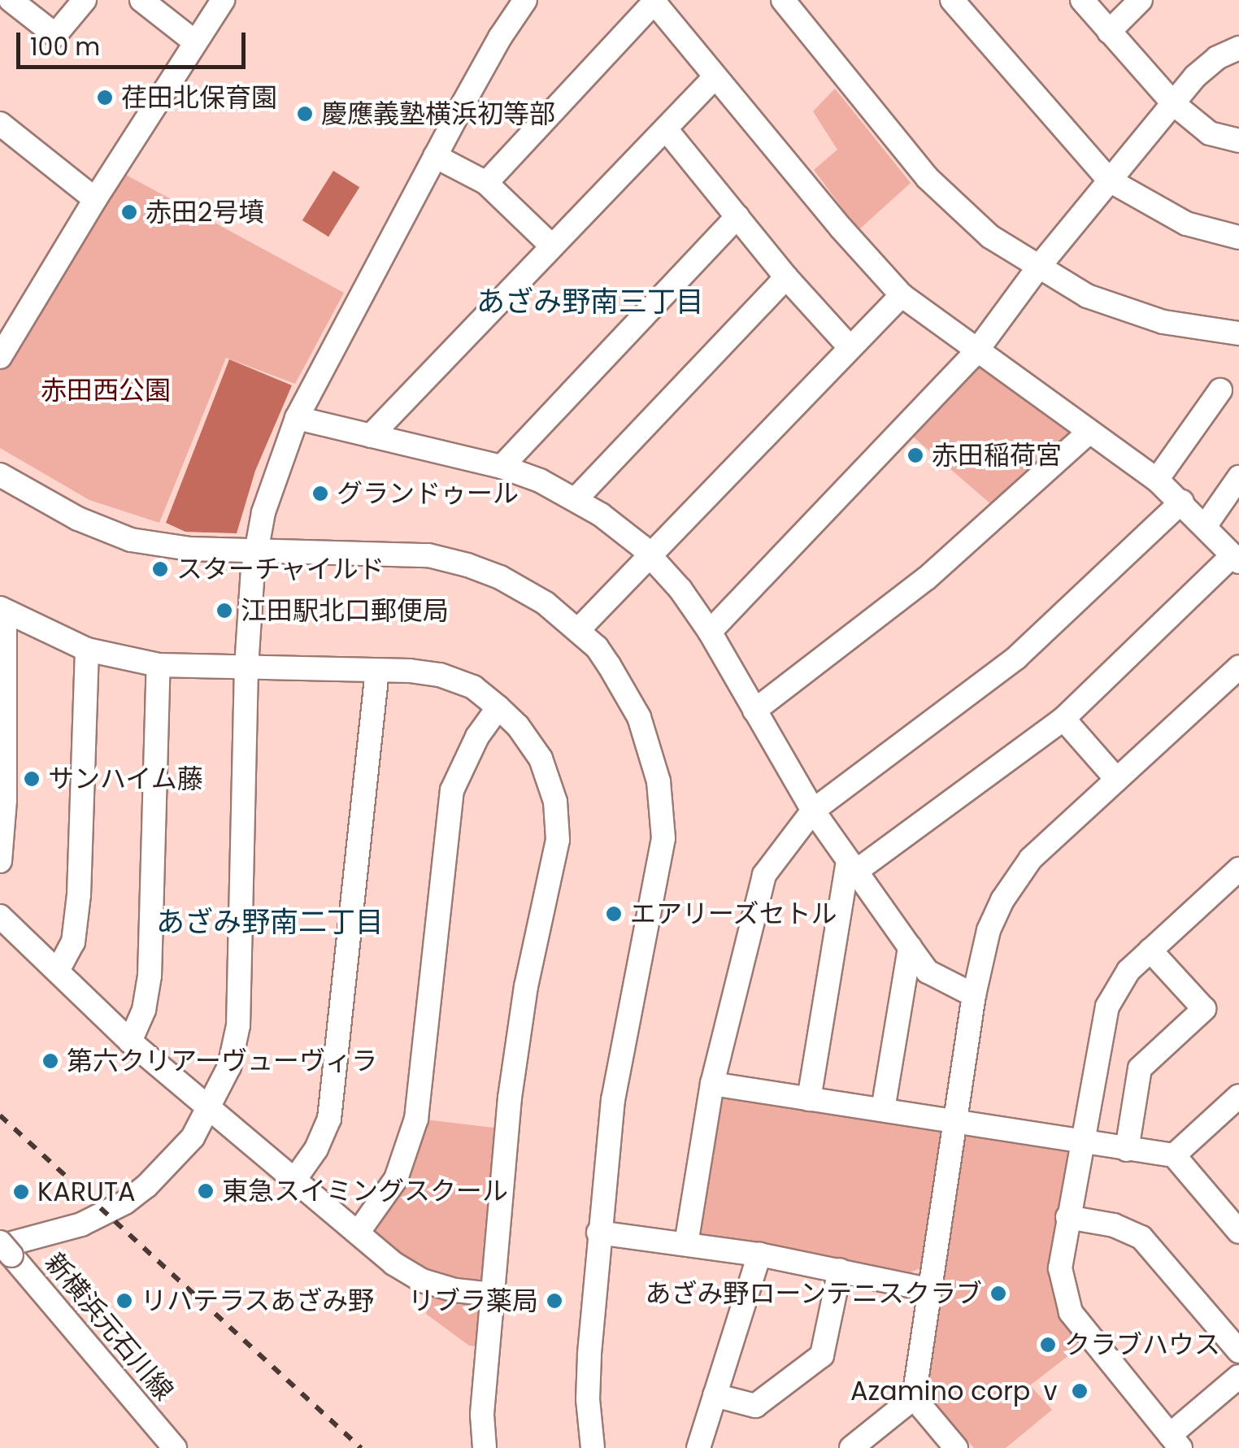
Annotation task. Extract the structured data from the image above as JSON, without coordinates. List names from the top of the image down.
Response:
{
  "streets": {
    "street": ["新横浜元石川線"]
  },
  "districts": ["あざみ野南三丁目", "あざみ野南二丁目"],
  "parks": ["赤田西公園"],
  "places": [
    "荏田北保育園",
    "慶應義塾横浜初等部",
    "赤田2号墳",
    "赤田稲荷宮",
    "グランドゥール",
    "スターチャイルド",
    "江田駅北口郵便局",
    "サンハイム藤",
    "エアリーズセトル",
    "第六クリアーヴューヴィラ",
    "東急スイミングスクール",
    "KARUTA",
    "あざみ野ローンテニスクラブ",
    "リハテラスあざみ野",
    "リブラ薬局",
    "クラブハウス",
    "Azamino corp ⅴ"
  ],
  "scale_bar": "100 m"
}
